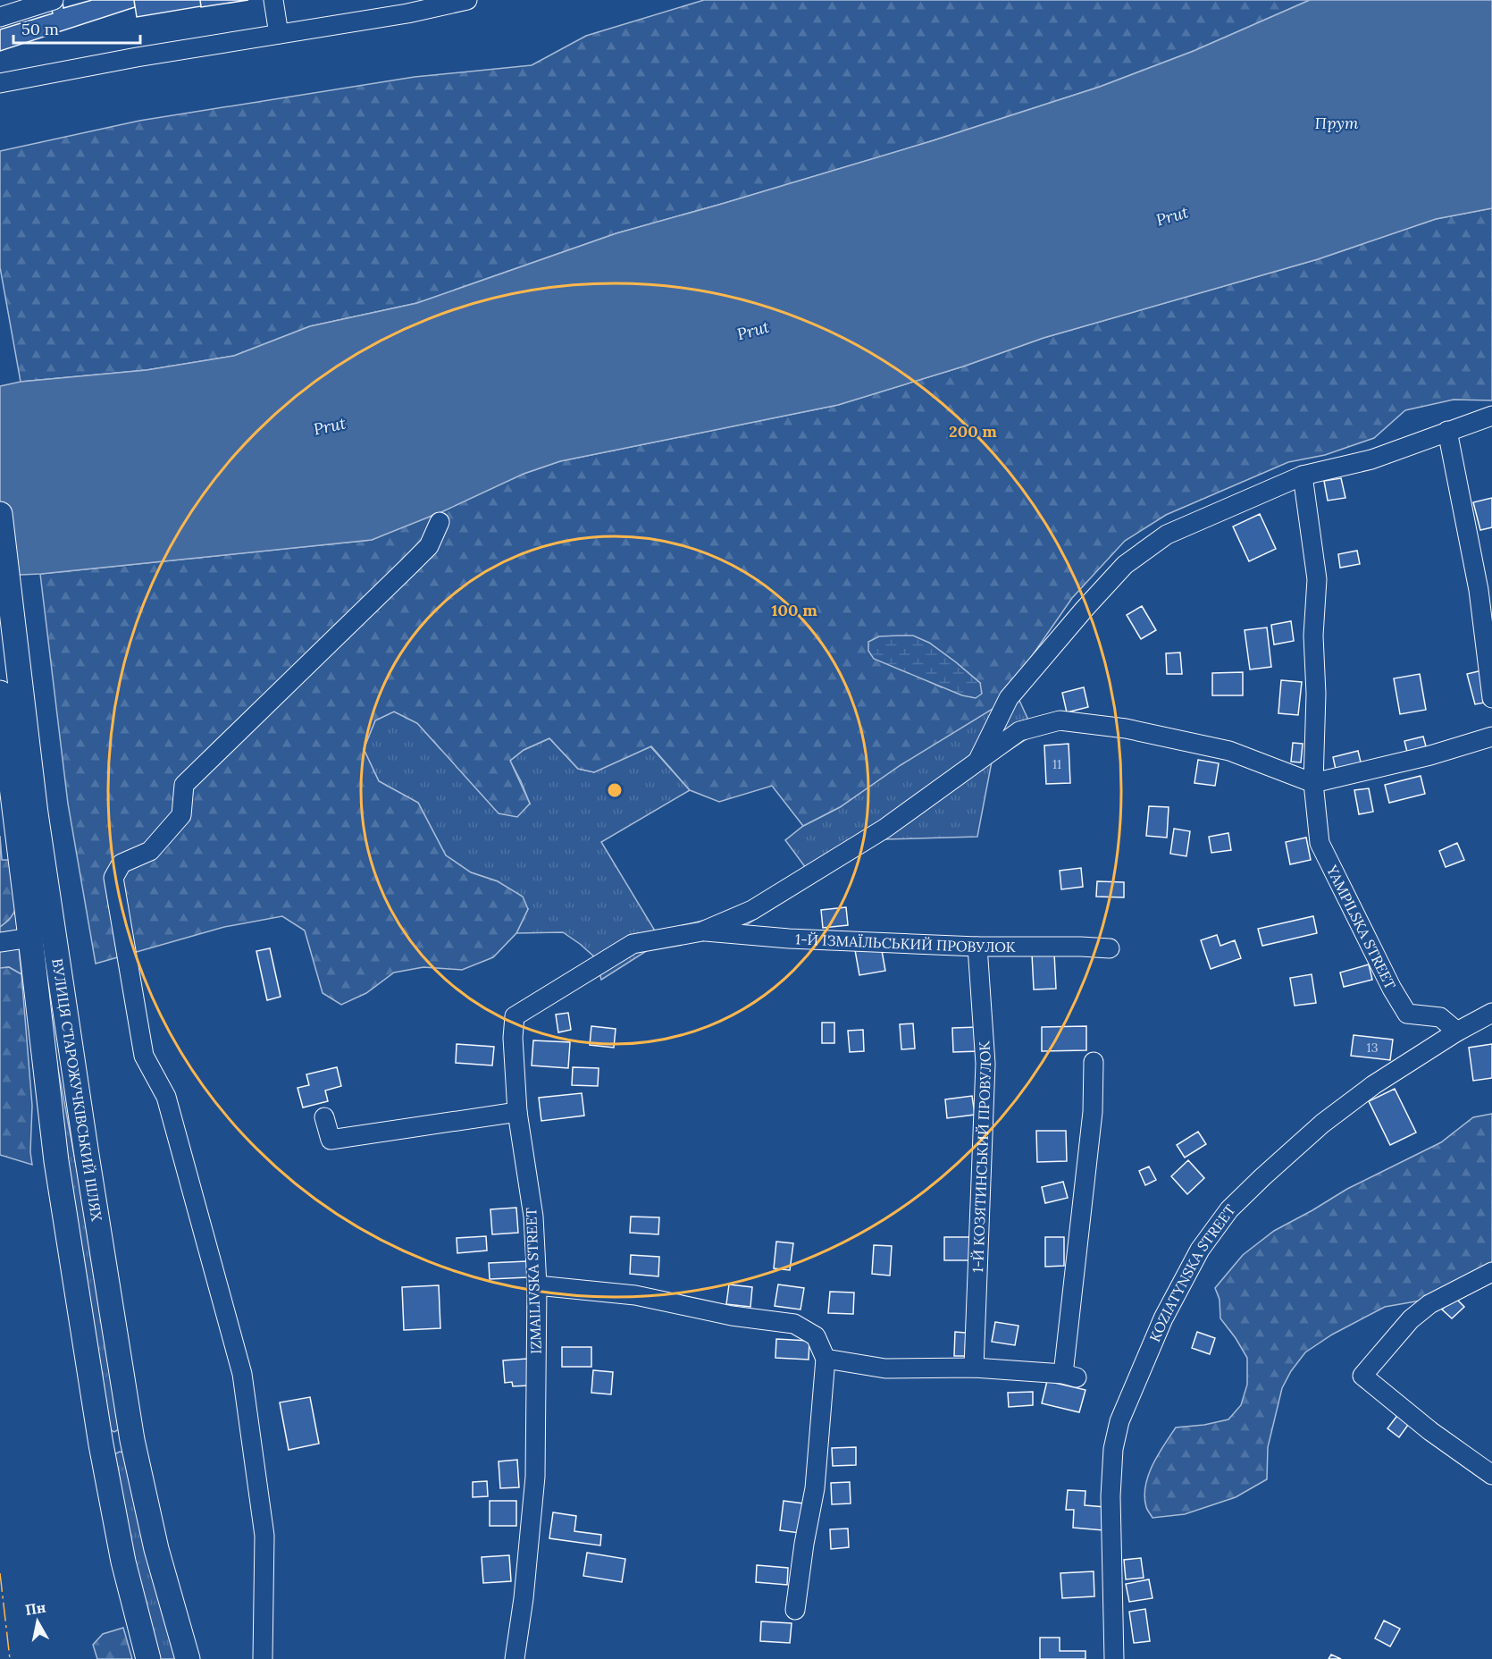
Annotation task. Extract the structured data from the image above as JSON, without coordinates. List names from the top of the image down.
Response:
{
  "streets": {
    "main road": ["ВУЛИЦЯ СТАРОЖУЧКІВСЬКИЙ ШЛЯХ"],
    "street": [
      "YAMPILSKA STREET",
      "1-Й ІЗМАЇЛЬСЬКИЙ ПРОВУЛОК",
      "1-Й КОЗЯТИНСЬКИЙ ПРОВУЛОК",
      "KOZIATYNSKA STREET",
      "IZMAILIVSKA STREET"
    ]
  },
  "crossings": [
    ["YAMPILSKA STREET", "KOZIATYNSKA STREET"],
    ["1-Й ІЗМАЇЛЬСЬКИЙ ПРОВУЛОК", "1-Й КОЗЯТИНСЬКИЙ ПРОВУЛОК"],
    ["1-Й ІЗМАЇЛЬСЬКИЙ ПРОВУЛОК", "IZMAILIVSKA STREET"]
  ],
  "water": ["Прут", "Prut"],
  "house_numbers": ["11", "13"],
  "scale_bar": "50 m",
  "north": "top",
  "rings": ["200 m", "100 m"]
}
